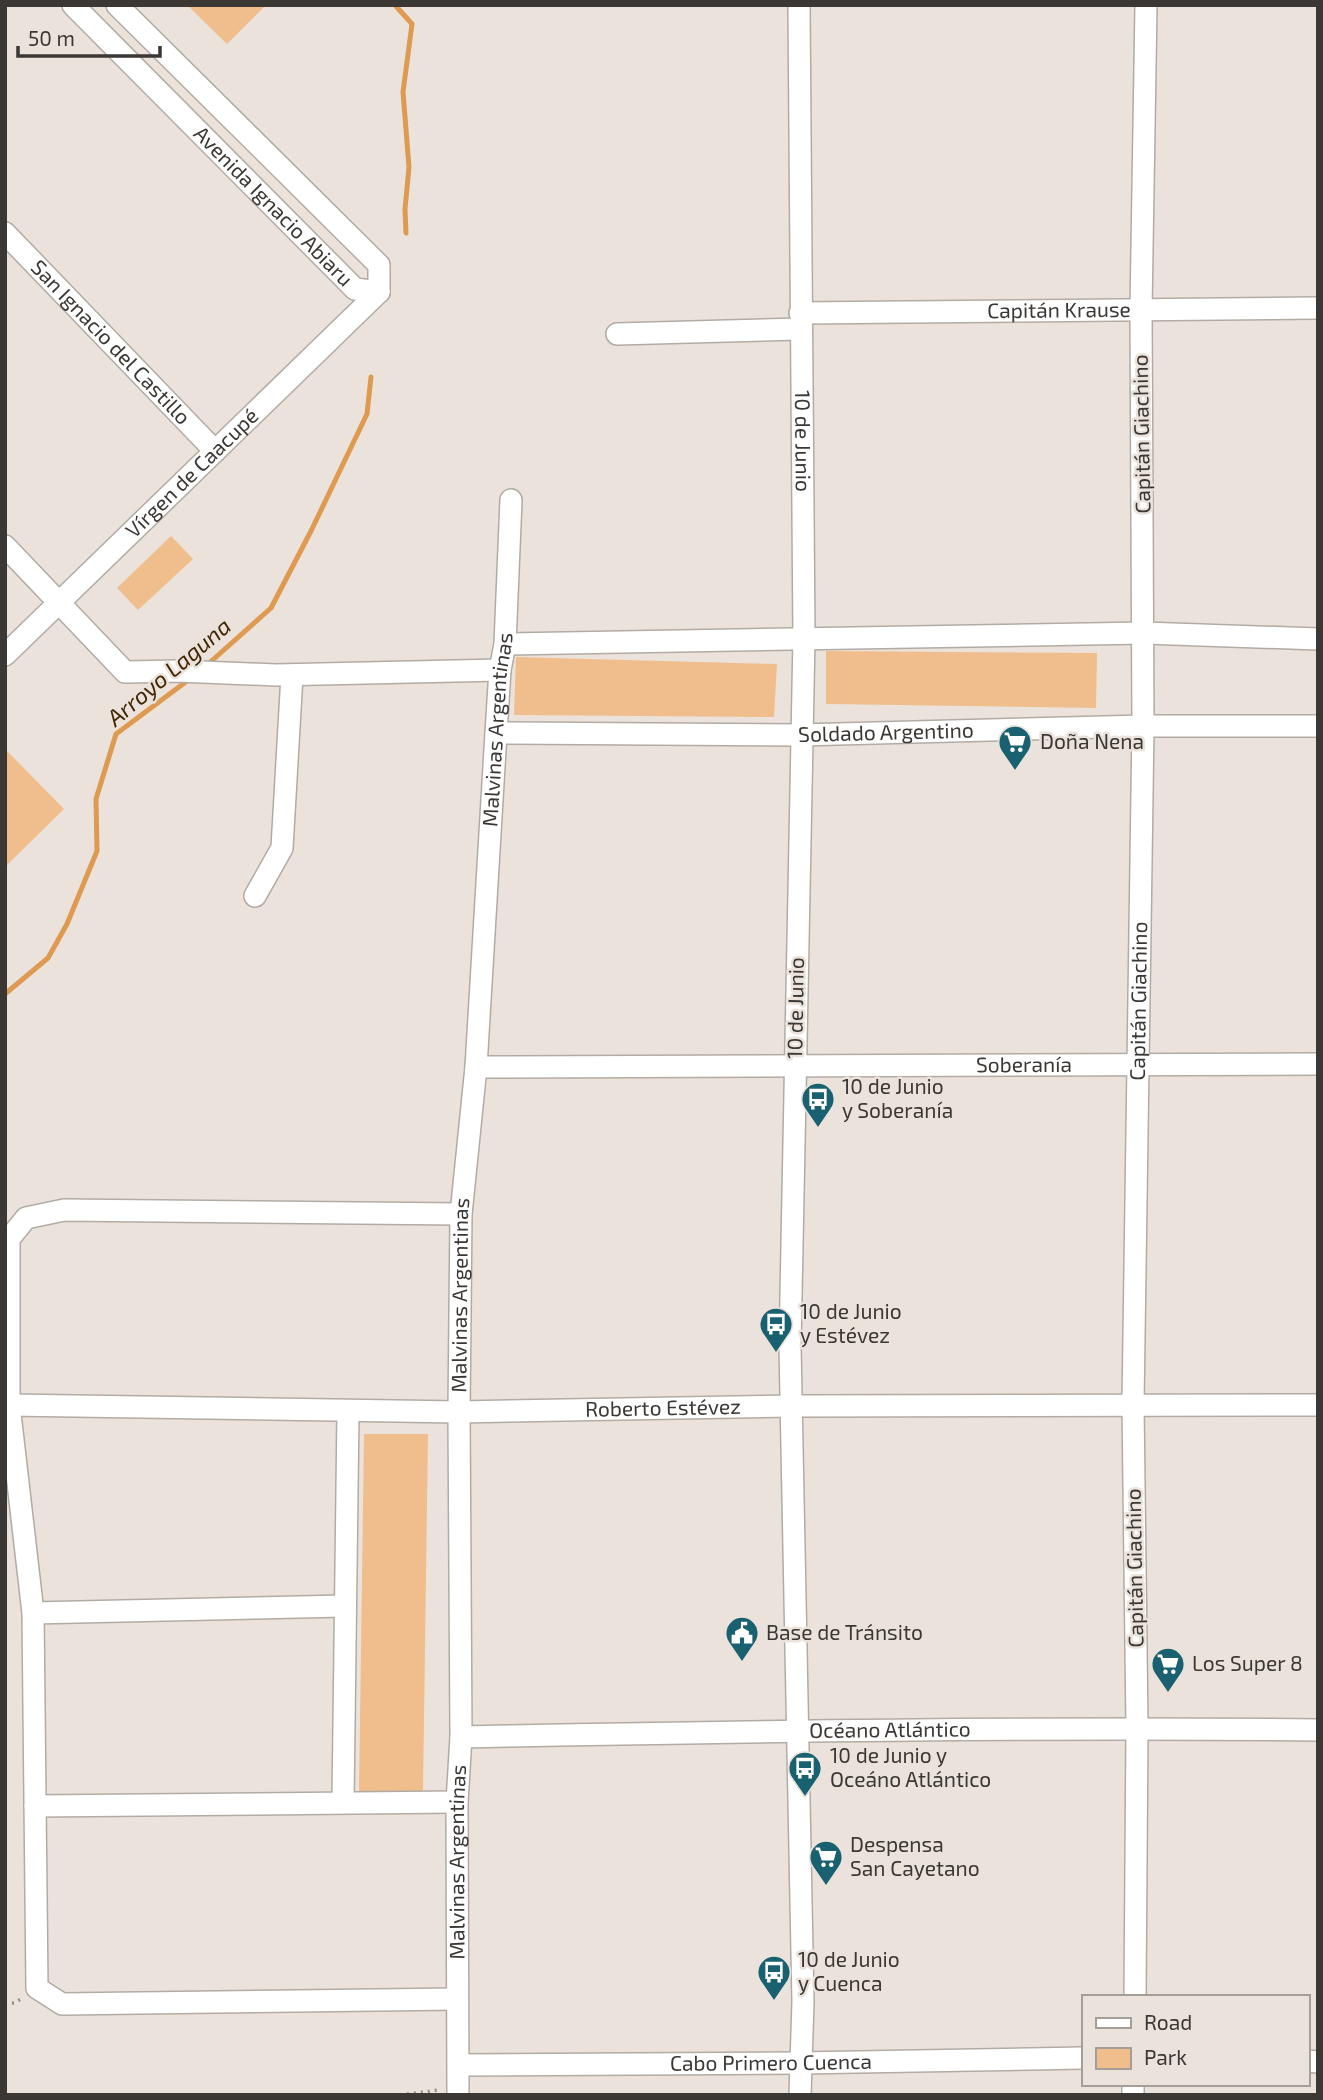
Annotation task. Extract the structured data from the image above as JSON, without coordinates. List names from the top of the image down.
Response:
{
  "streets": {
    "street": [
      "Avenida Ignacio Abiaru",
      "Capitán Krause",
      "San Ignacio del Castillo",
      "Capitán Giachino",
      "10 de Junio",
      "Vírgen de Caacupé",
      "Malvinas Argentinas",
      "Soldado Argentino",
      "Soberanía",
      "Roberto Estévez",
      "Océano Atlántico",
      "Cabo Primero Cuenca"
    ]
  },
  "crossings": [
    ["Avenida Ignacio Abiaru", "Vírgen de Caacupé"],
    ["Capitán Krause", "Capitán Giachino"],
    ["Capitán Krause", "10 de Junio"],
    ["San Ignacio del Castillo", "Vírgen de Caacupé"],
    ["Capitán Giachino", "Soldado Argentino"],
    ["Capitán Giachino", "Soberanía"],
    ["Capitán Giachino", "Roberto Estévez"],
    ["Capitán Giachino", "Océano Atlántico"],
    ["10 de Junio", "Soldado Argentino"],
    ["10 de Junio", "Soberanía"],
    ["10 de Junio", "Roberto Estévez"],
    ["10 de Junio", "Océano Atlántico"],
    ["10 de Junio", "Cabo Primero Cuenca"],
    ["Malvinas Argentinas", "Soldado Argentino"],
    ["Malvinas Argentinas", "Soberanía"],
    ["Malvinas Argentinas", "Roberto Estévez"],
    ["Malvinas Argentinas", "Océano Atlántico"],
    ["Malvinas Argentinas", "Cabo Primero Cuenca"]
  ],
  "water": ["Arroyo Laguna"],
  "places": {
    "supermarket": ["Doña Nena", "Los Super 8", "Despensa San Cayetano"],
    "bus stop": [
      "10 de Junio y Soberanía",
      "10 de Junio y Estévez",
      "10 de Junio y Oceáno Atlántico",
      "10 de Junio y Cuenca"
    ],
    "public building": ["Base de Tránsito"]
  },
  "legend": ["Road", "Park"],
  "scale_bar": "50 m"
}
